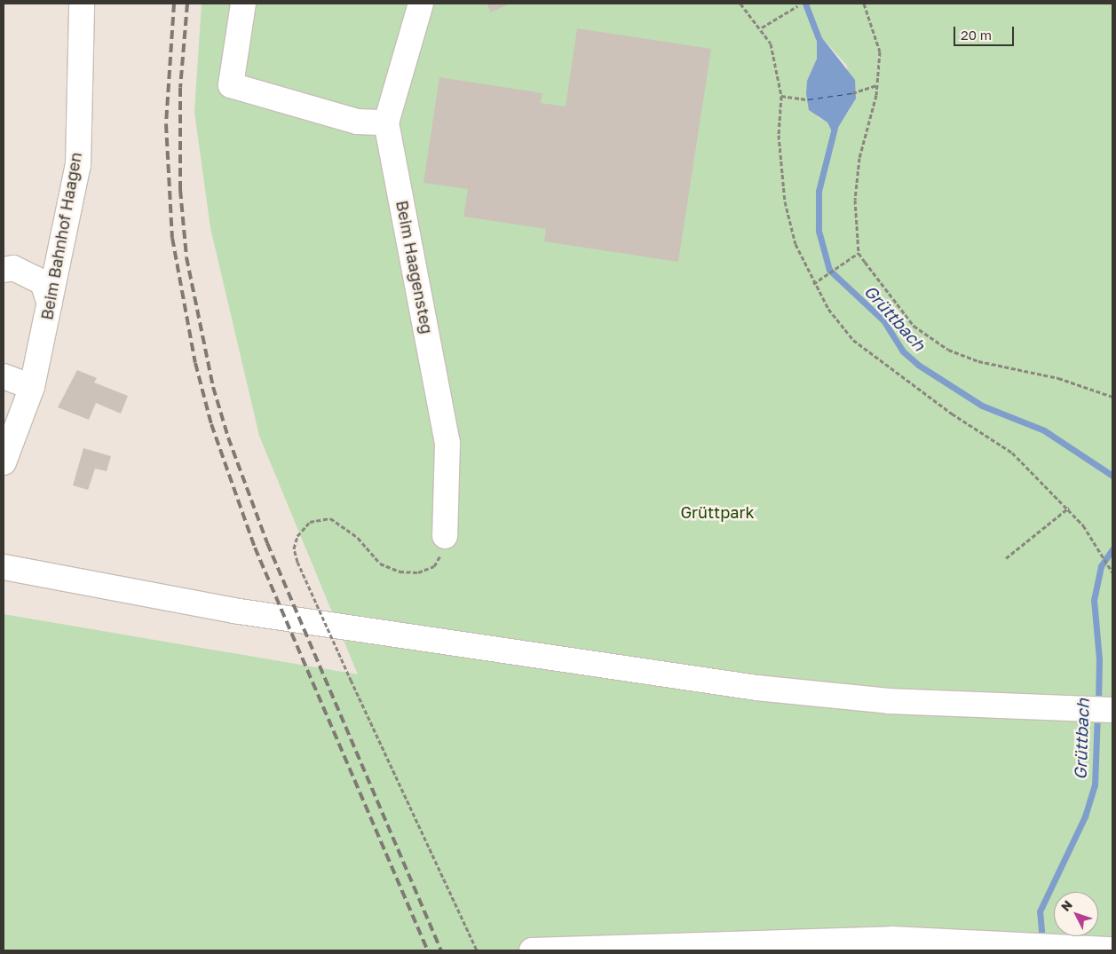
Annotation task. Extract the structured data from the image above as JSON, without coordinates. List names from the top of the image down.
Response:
{
  "streets": {
    "main road": ["Beim Bahnhof Haagen", "Beim Haagensteg"]
  },
  "water": ["Grüttbach"],
  "parks": ["Grüttpark"],
  "scale_bar": "20 m",
  "north": "top left"
}
